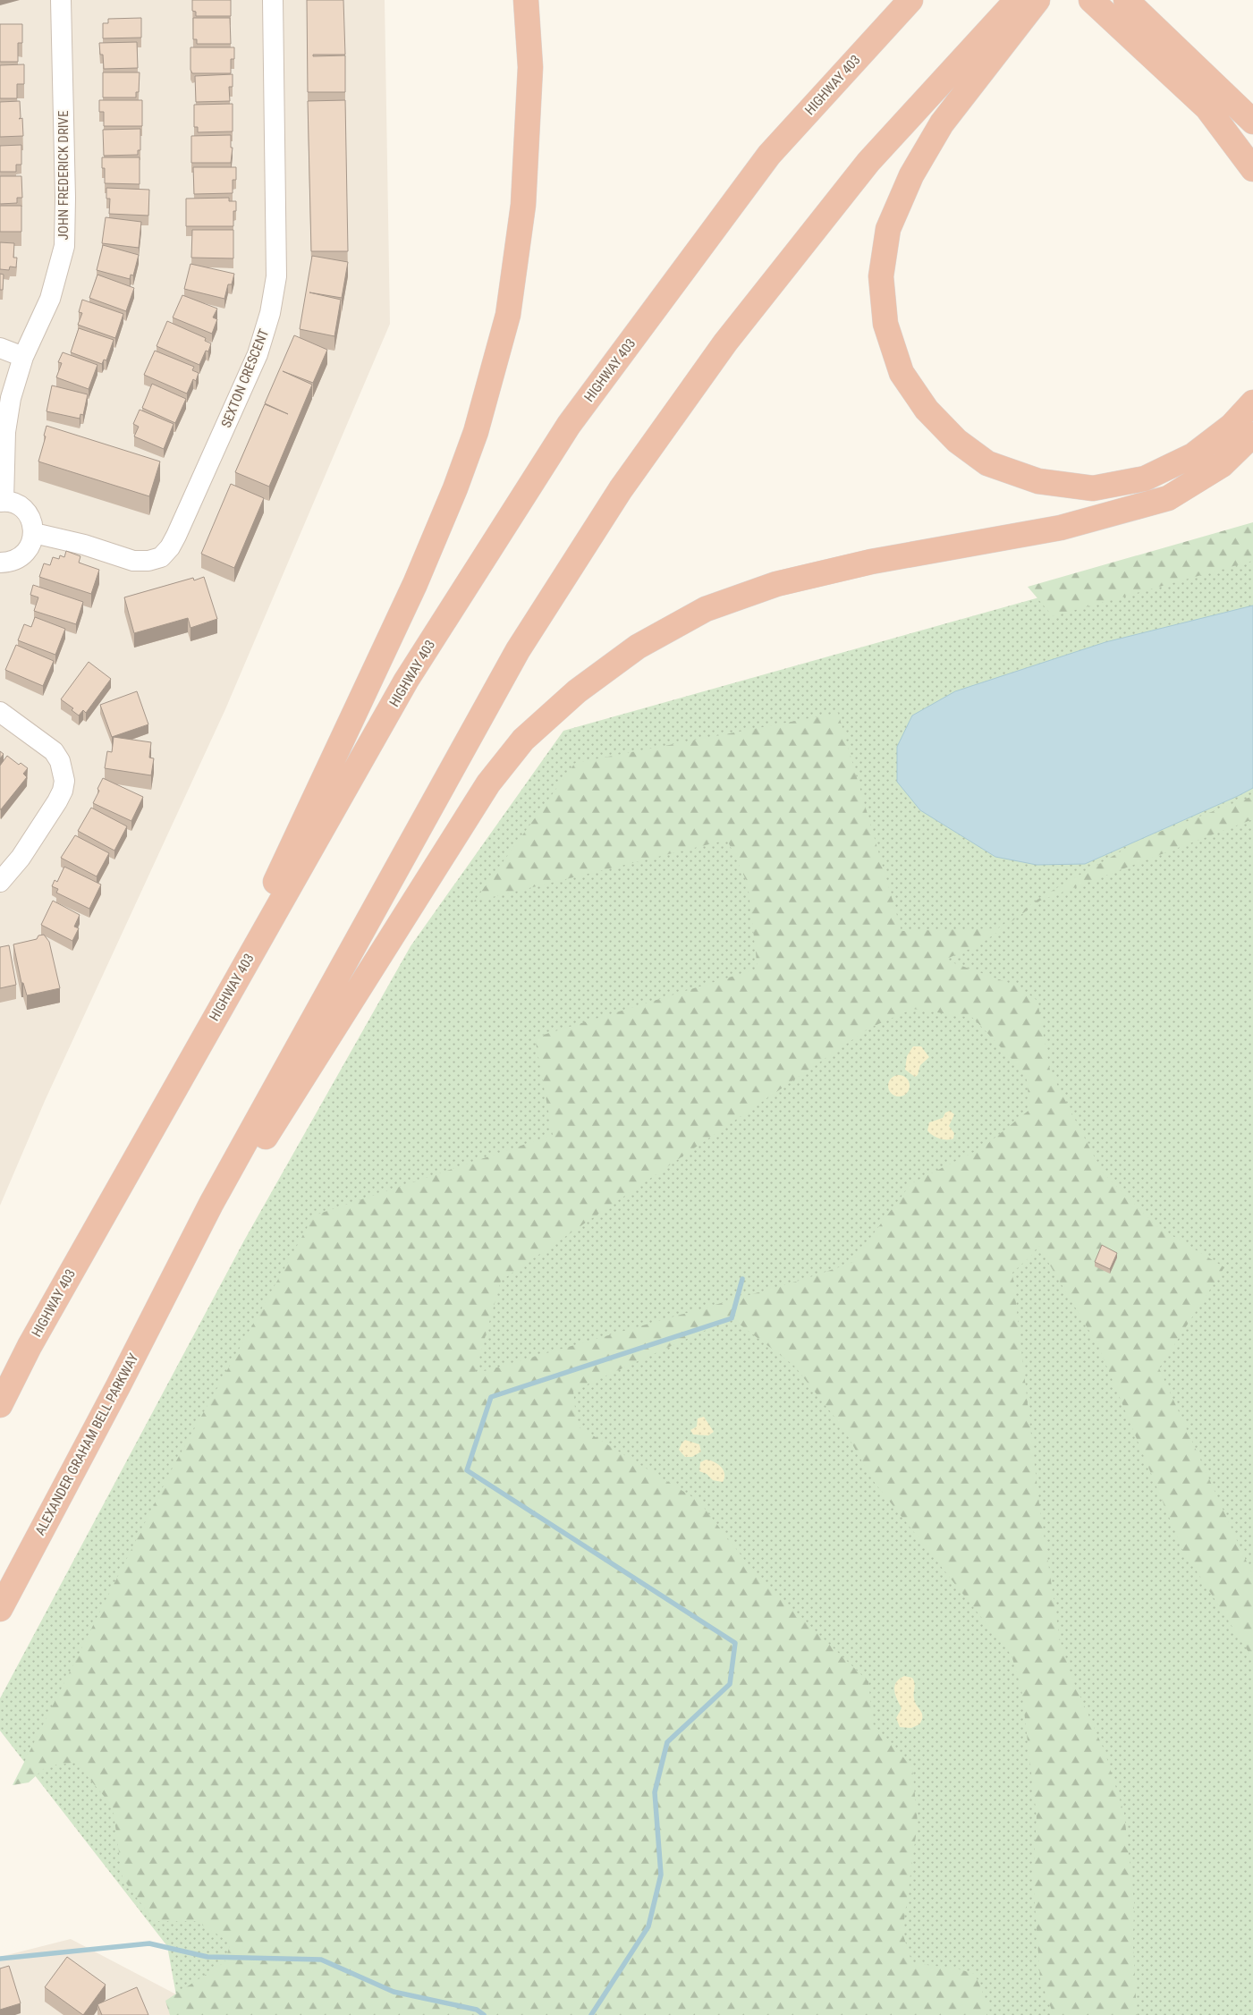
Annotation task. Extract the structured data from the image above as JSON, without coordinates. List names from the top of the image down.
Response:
{
  "streets": {
    "highway": ["HIGHWAY 403", "ALEXANDER GRAHAM BELL PARKWAY"],
    "street": ["JOHN FREDERICK DRIVE", "SEXTON CRESCENT"]
  }
}
